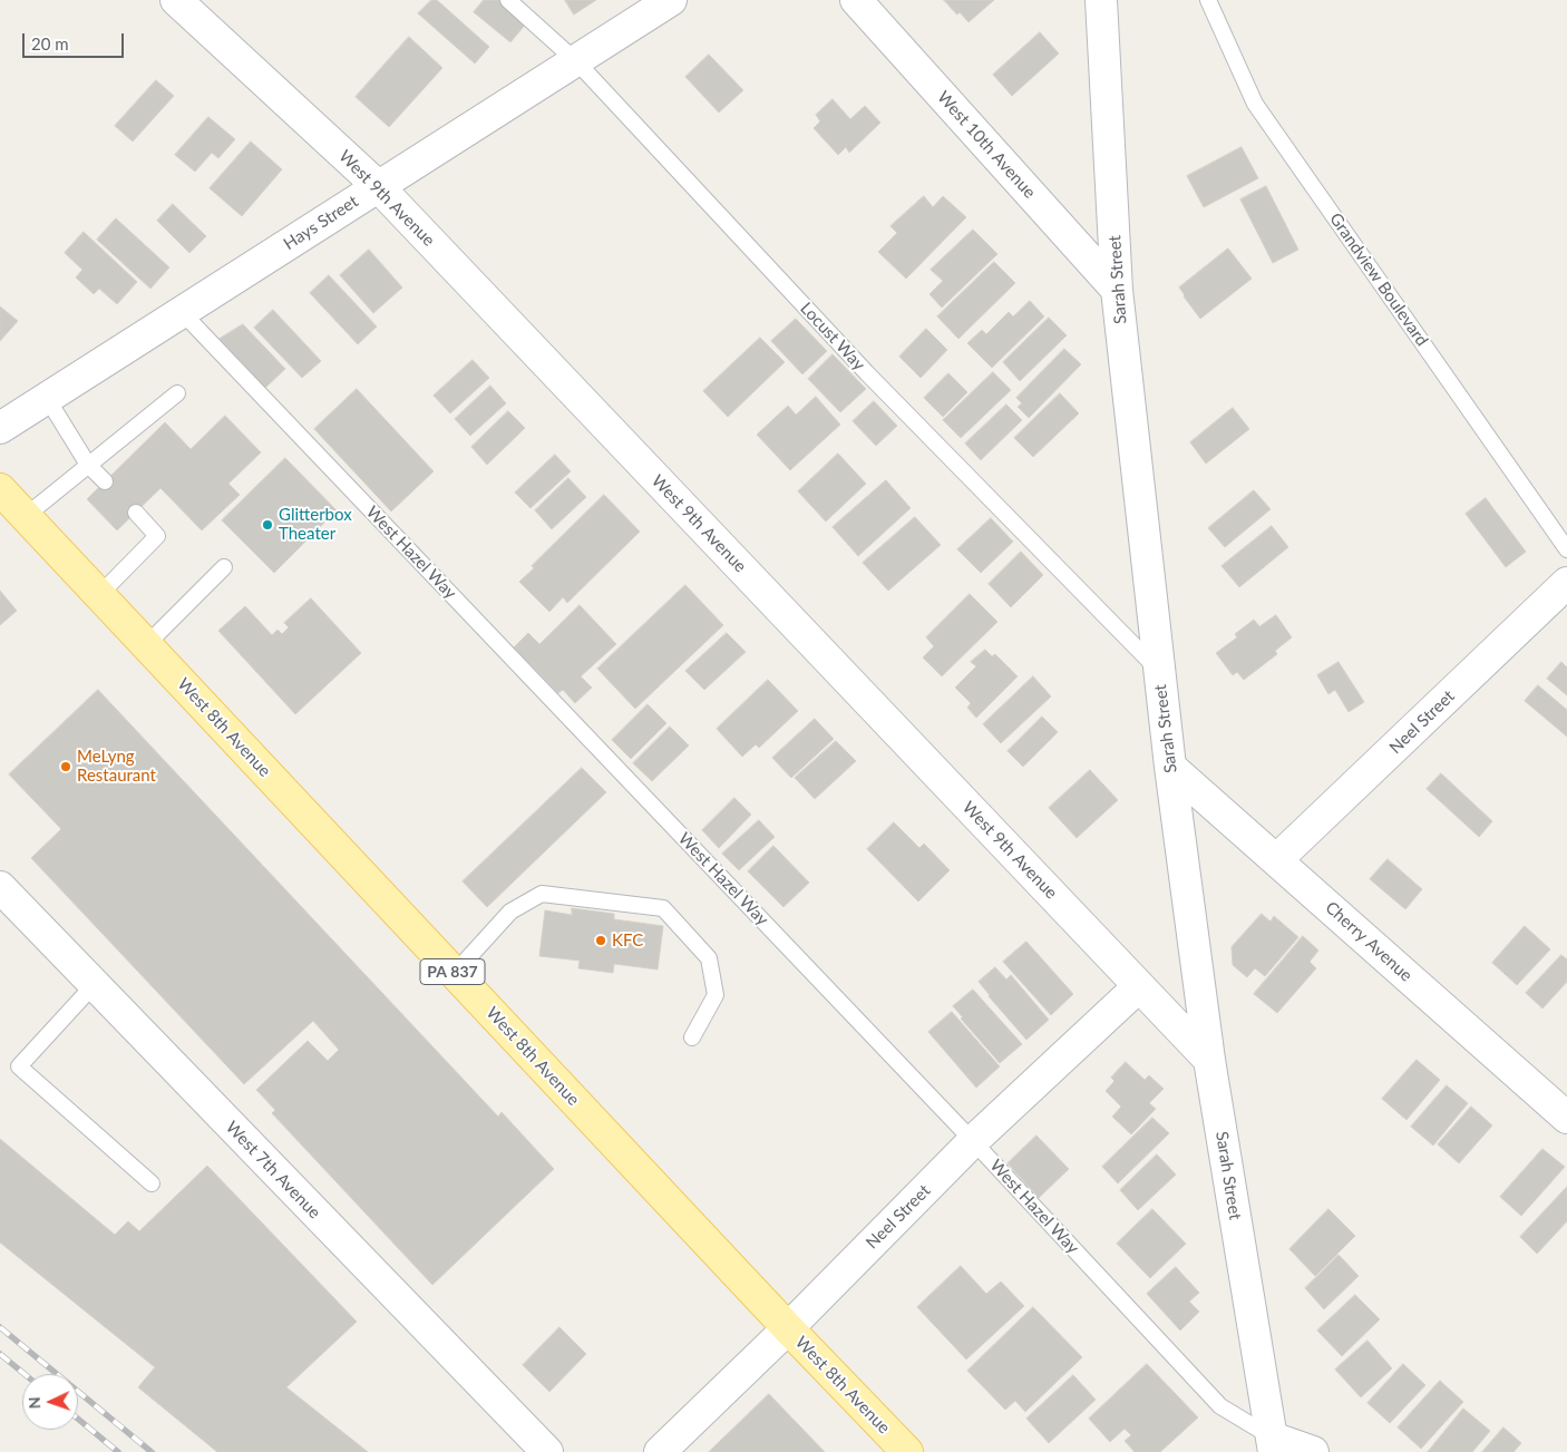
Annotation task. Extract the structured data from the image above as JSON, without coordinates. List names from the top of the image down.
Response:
{
  "streets": {
    "main road": ["West 8th Avenue", "PA 837"],
    "street": [
      "West 10th Avenue",
      "West 9th Avenue",
      "Hays Street",
      "Sarah Street",
      "Neel Street",
      "Cherry Avenue",
      "West 7th Avenue"
    ],
    "lane": ["Grandview Boulevard", "Locust Way", "West Hazel Way"]
  },
  "crossings": [
    ["West 10th Avenue", "Sarah Street"],
    ["West 9th Avenue", "Hays Street"],
    ["West 9th Avenue", "Sarah Street"],
    ["West 9th Avenue", "Neel Street"],
    ["Hays Street", "Locust Way"],
    ["Hays Street", "West Hazel Way"],
    ["Sarah Street", "Locust Way"],
    ["Sarah Street", "West Hazel Way"],
    ["Sarah Street", "Cherry Avenue"],
    ["West Hazel Way", "Neel Street"],
    ["Neel Street", "West 8th Avenue"],
    ["Neel Street", "Cherry Avenue"]
  ],
  "places": ["Glitterbox Theater", "MeLyng Restaurant", "KFC"],
  "scale_bar": "20 m",
  "north": "left"
}
